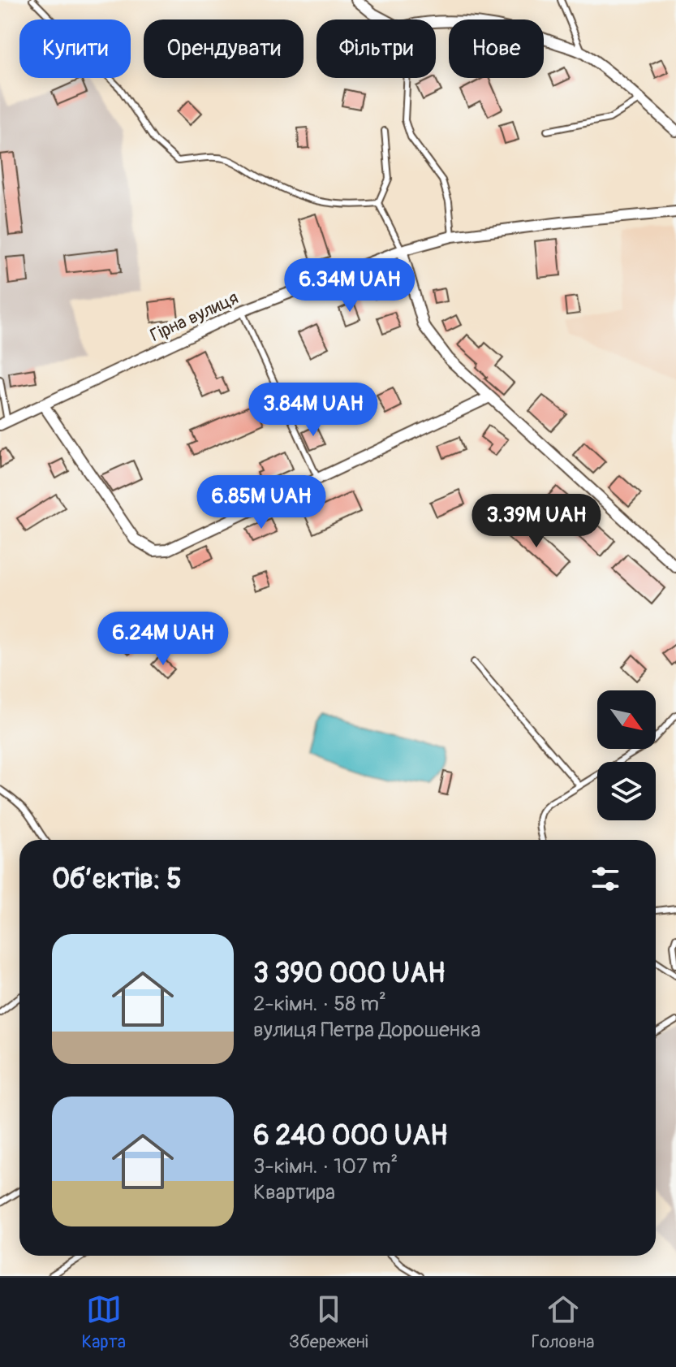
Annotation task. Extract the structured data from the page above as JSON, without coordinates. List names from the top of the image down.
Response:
{
  "streets": {
    "street": ["Гірна вулиця"]
  },
  "north": "bottom right",
  "page": {
    "chip": [
      "Купити",
      "Орендувати",
      "Фільтри",
      "Нове"
    ],
    "price": [
      "6.34M UAH",
      "3.84M UAH",
      "6.85M UAH",
      "3.39M UAH",
      "6.24M UAH"
    ],
    "heading": "Об’єктів: 5",
    "list": [
      {
        "name": "3 390 000 UAH",
        "note": "2-кімн. · 58 m² · вулиця Петра Дорошенка"
      },
      {
        "name": "6 240 000 UAH",
        "note": "3-кімн. · 107 m² · Квартира"
      }
    ],
    "tabs": ["Карта", "Збережені", "Головна"]
  }
}
